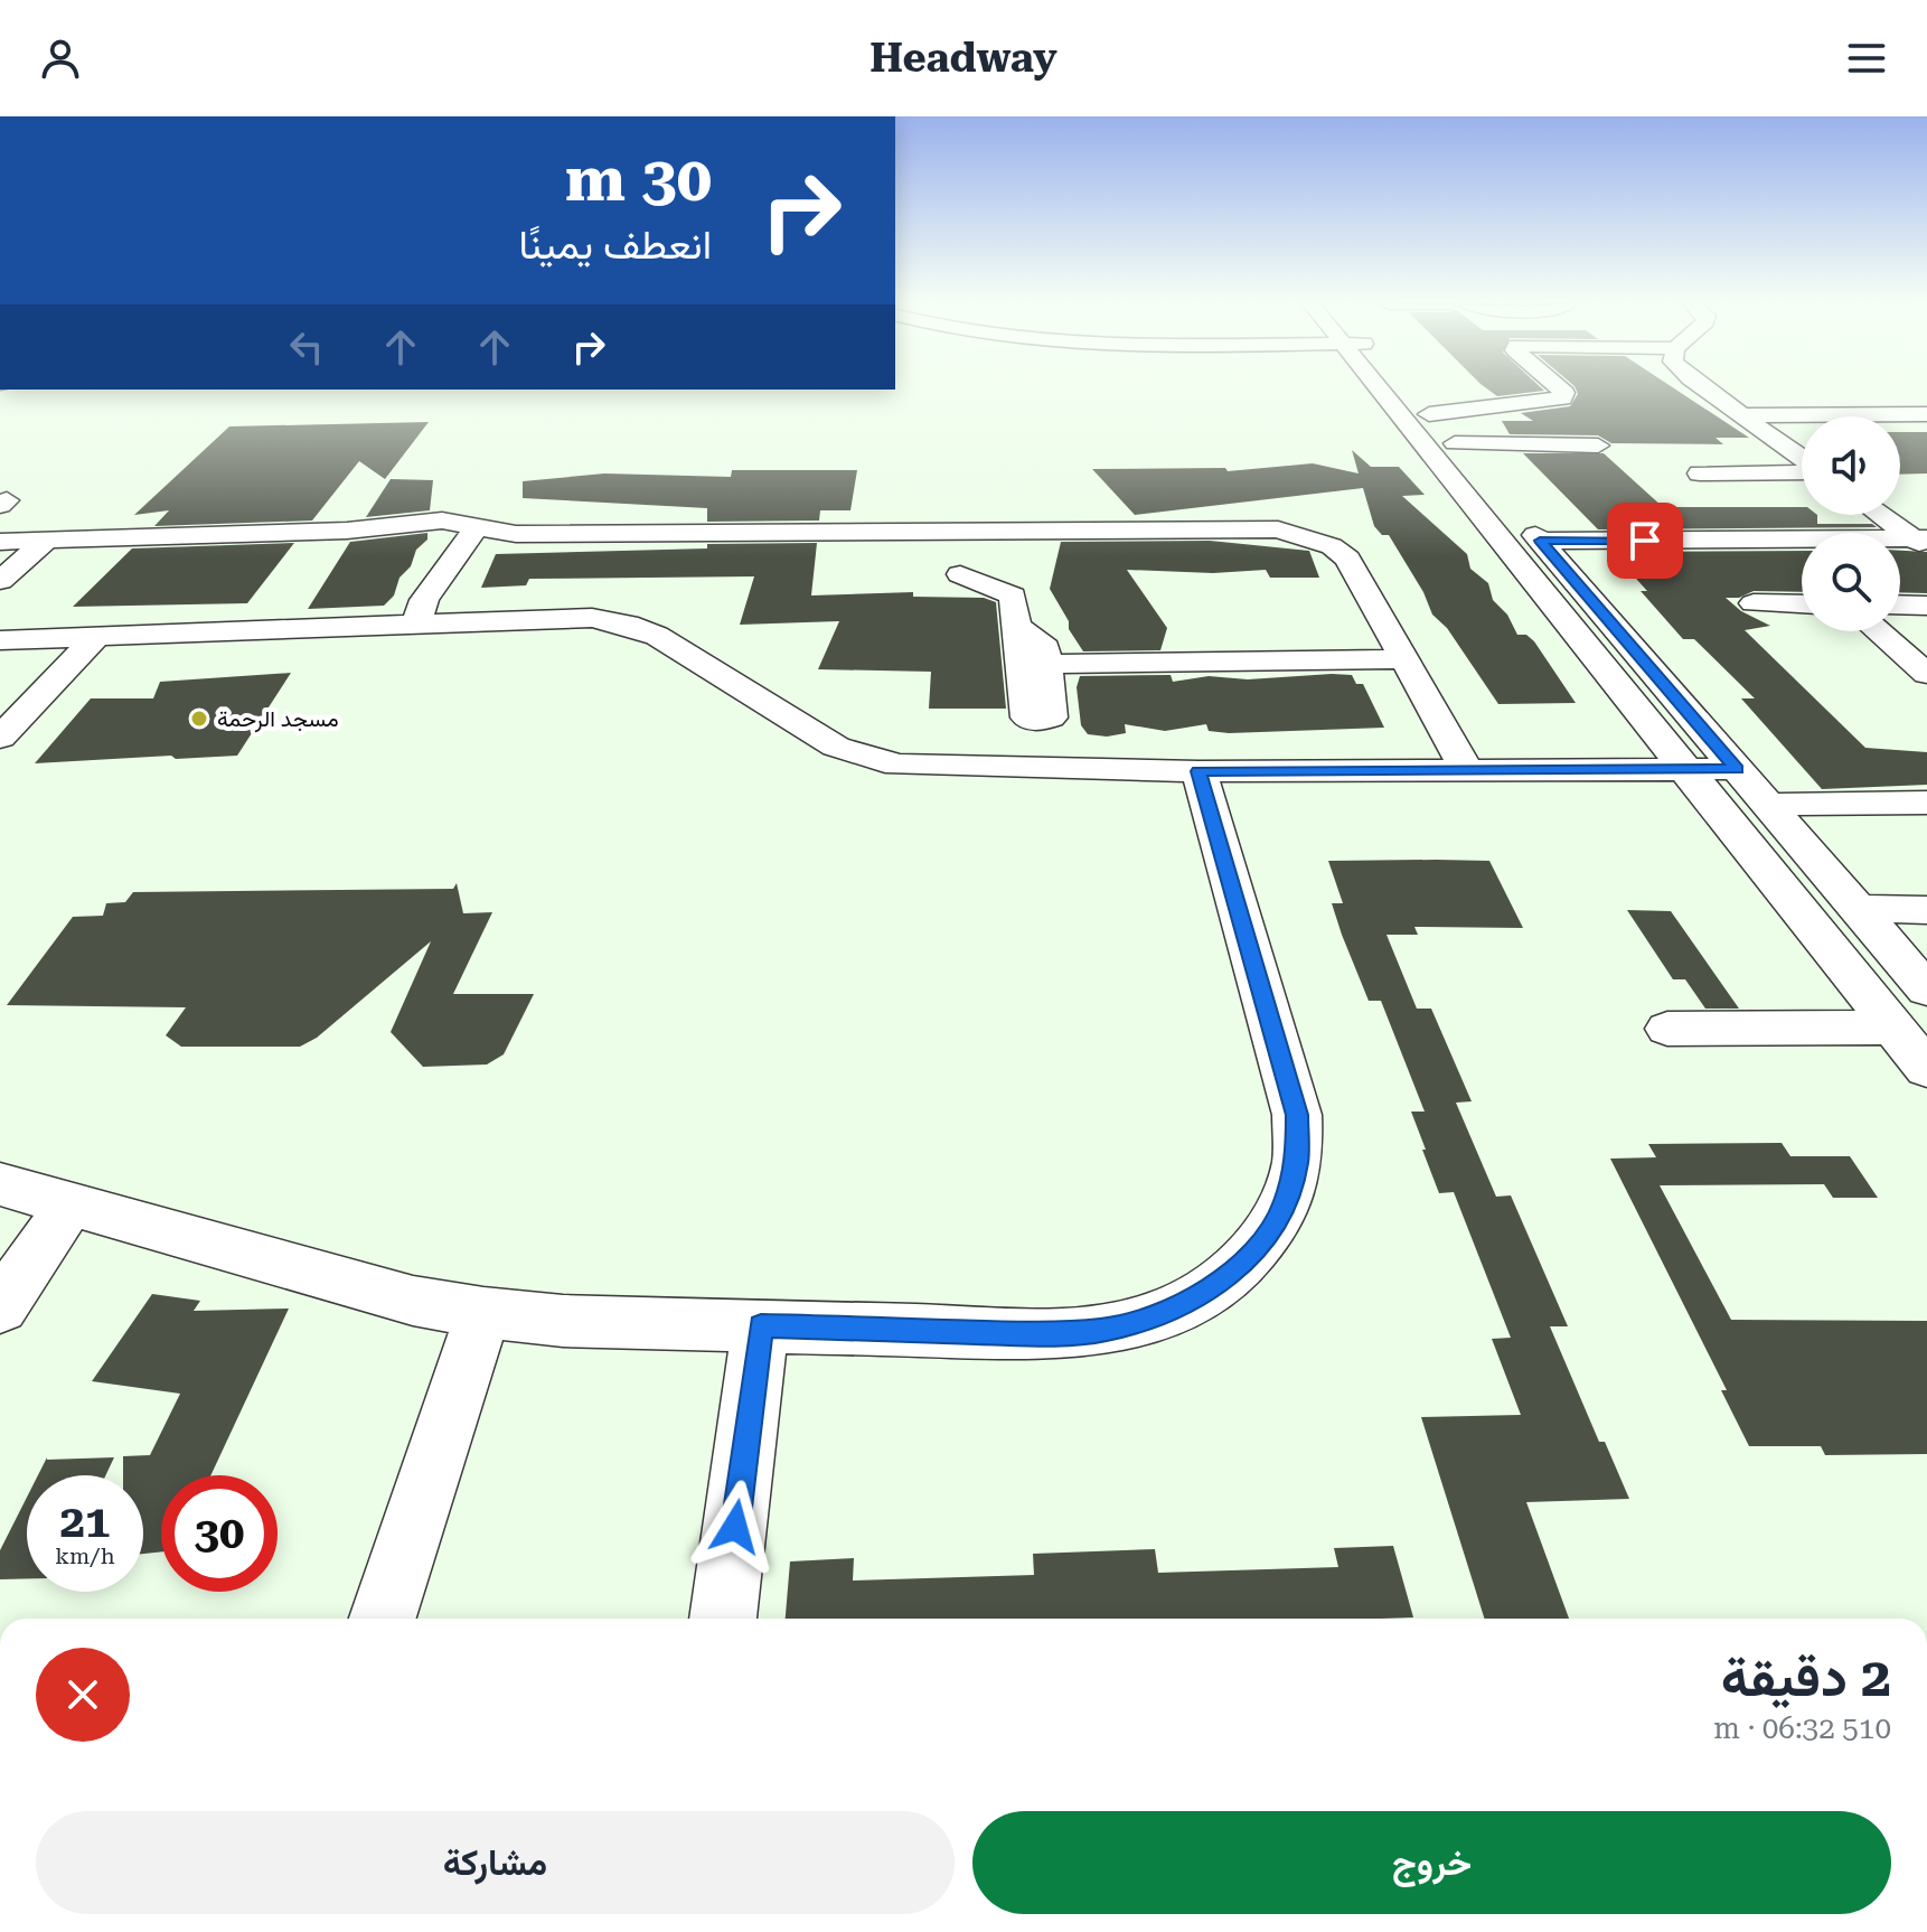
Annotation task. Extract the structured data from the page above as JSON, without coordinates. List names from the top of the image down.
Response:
{
  "places": ["مسجد الرحمة"],
  "page": {
    "header": "Headway",
    "turn": ["30 m", "انعطف يمينًا"],
    "speed": "21 km/h",
    "limit": "30",
    "heading": ["2 دقيقة", "510 m · 06:32"],
    "buttons": ["خروج", "مشاركة"]
  }
}
